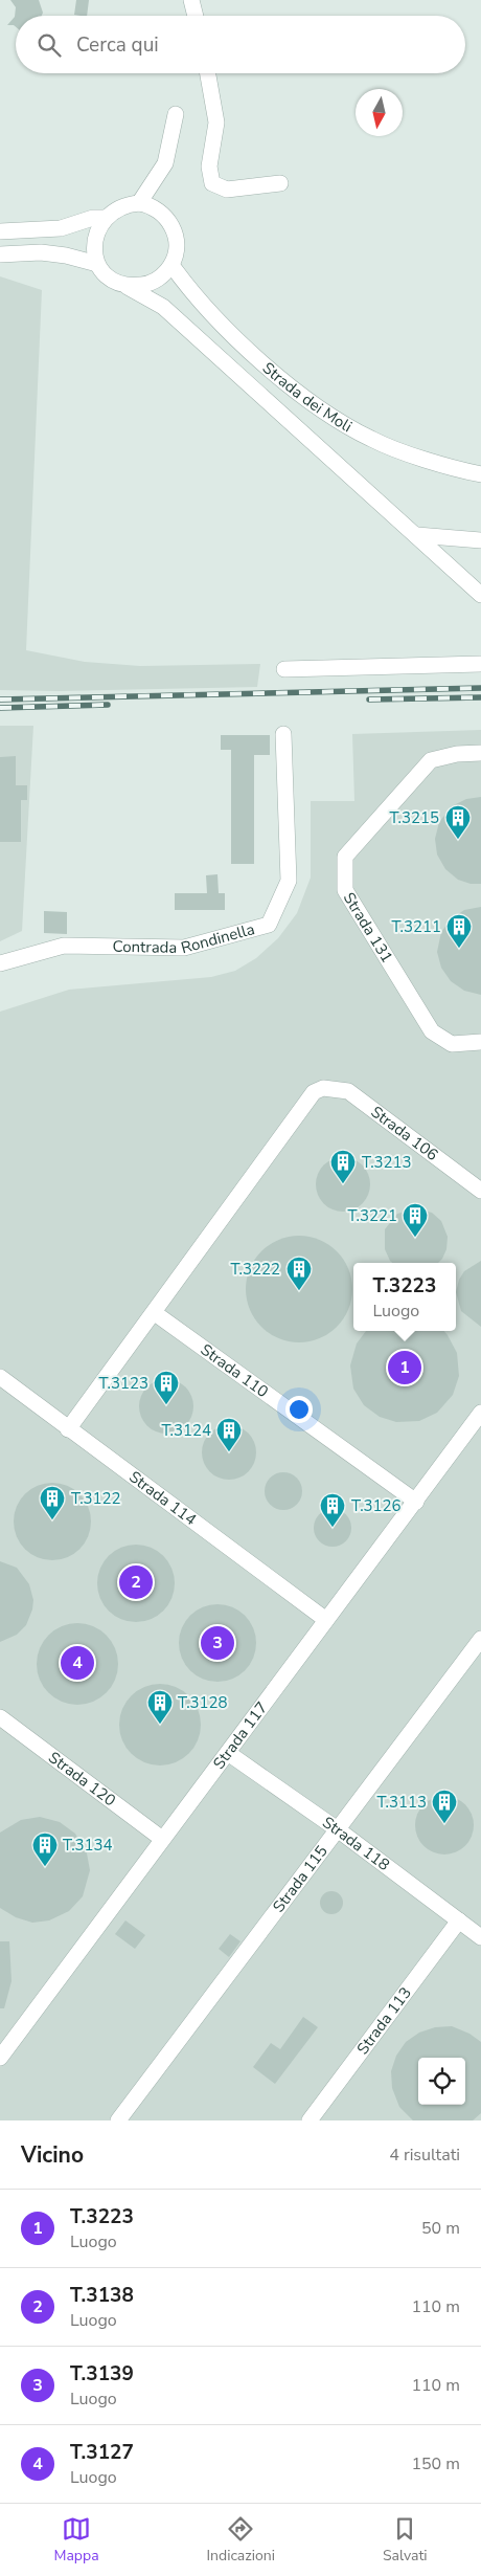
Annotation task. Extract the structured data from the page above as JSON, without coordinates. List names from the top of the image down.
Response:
{
  "streets": {
    "street": [
      "Strada dei Moli",
      "Strada 131",
      "Contrada Rondinella",
      "Strada 106",
      "Strada 110",
      "Strada 114",
      "Strada 117",
      "Strada 120",
      "Strada 118",
      "Strada 115",
      "Strada 113"
    ]
  },
  "crossings": [
    ["Strada 106", "Strada 110"],
    ["Strada 110", "Strada 117"],
    ["Strada 114", "Strada 117"],
    ["Strada 117", "Strada 120"],
    ["Strada 117", "Strada 118"],
    ["Strada 118", "Strada 115"],
    ["Strada 118", "Strada 113"]
  ],
  "places": {
    "building": [
      "T.3215",
      "T.3211",
      "T.3213",
      "T.3221",
      "T.3222",
      "T.3123",
      "T.3124",
      "T.3122",
      "T.3126",
      "T.3128",
      "T.3113",
      "T.3134"
    ]
  },
  "north": "bottom",
  "page": {
    "search": "Cerca qui",
    "popup": ["T.3223", "Luogo"],
    "pins": [
      "1",
      "2",
      "3",
      "4"
    ],
    "heading": ["Vicino", "4 risultati"],
    "list": [
      {
        "mark": "1",
        "name": "T.3223",
        "note": "Luogo",
        "value": "50 m"
      },
      {
        "mark": "2",
        "name": "T.3138",
        "note": "Luogo",
        "value": "110 m"
      },
      {
        "mark": "3",
        "name": "T.3139",
        "note": "Luogo",
        "value": "110 m"
      },
      {
        "mark": "4",
        "name": "T.3127",
        "note": "Luogo",
        "value": "150 m"
      }
    ],
    "nav": ["Mappa", "Indicazioni", "Salvati"]
  }
}
